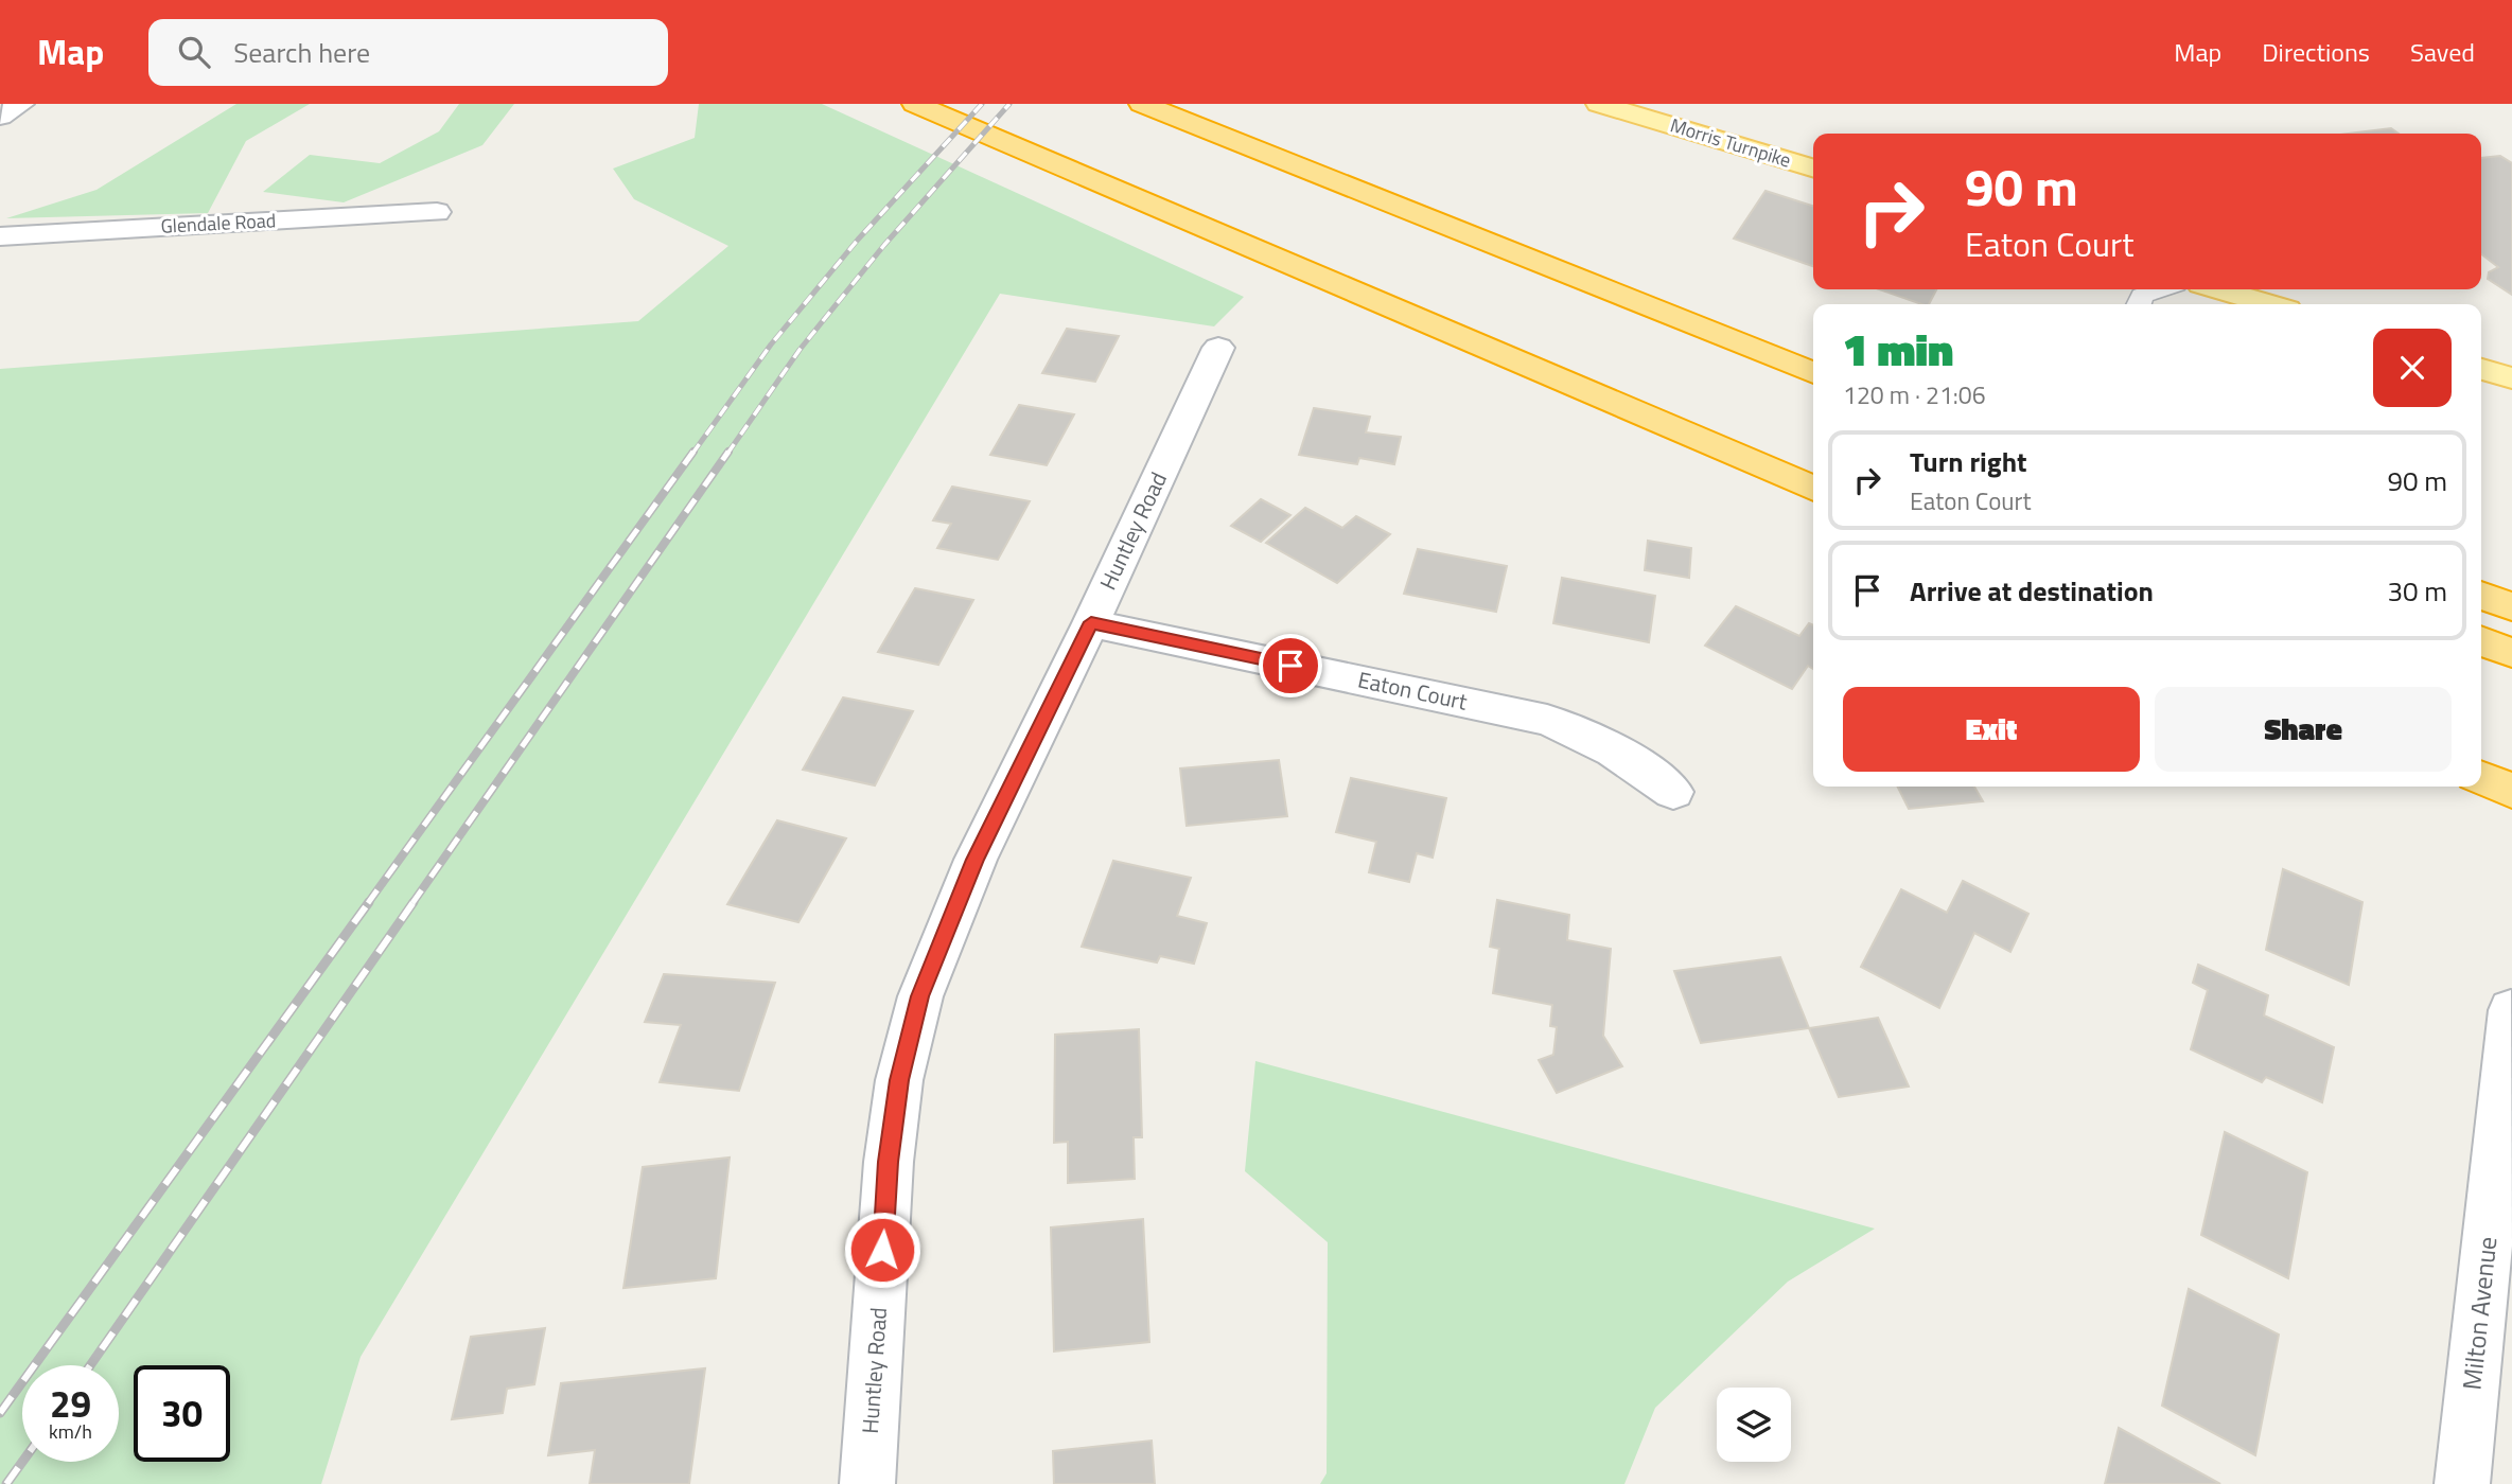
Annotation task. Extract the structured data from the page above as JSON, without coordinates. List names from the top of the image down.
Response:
{
  "streets": {
    "main road": ["Morris Turnpike"],
    "street": [
      "Glendale Road",
      "Huntley Road",
      "Eaton Court",
      "Milton Avenue"
    ]
  },
  "crossings": [
    ["Huntley Road", "Eaton Court"]
  ],
  "page": {
    "header": "Map",
    "search": "Search here",
    "nav": ["Map", "Directions", "Saved"],
    "turn": ["90 m", "Eaton Court"],
    "heading": ["1 min", "120 m · 21:06"],
    "list": [
      {
        "name": "Turn right",
        "note": "Eaton Court",
        "value": "90 m"
      },
      {
        "name": "Arrive at destination",
        "value": "30 m"
      }
    ],
    "buttons": ["Exit", "Share"],
    "speed": "29 km/h",
    "limit": "30"
  }
}
